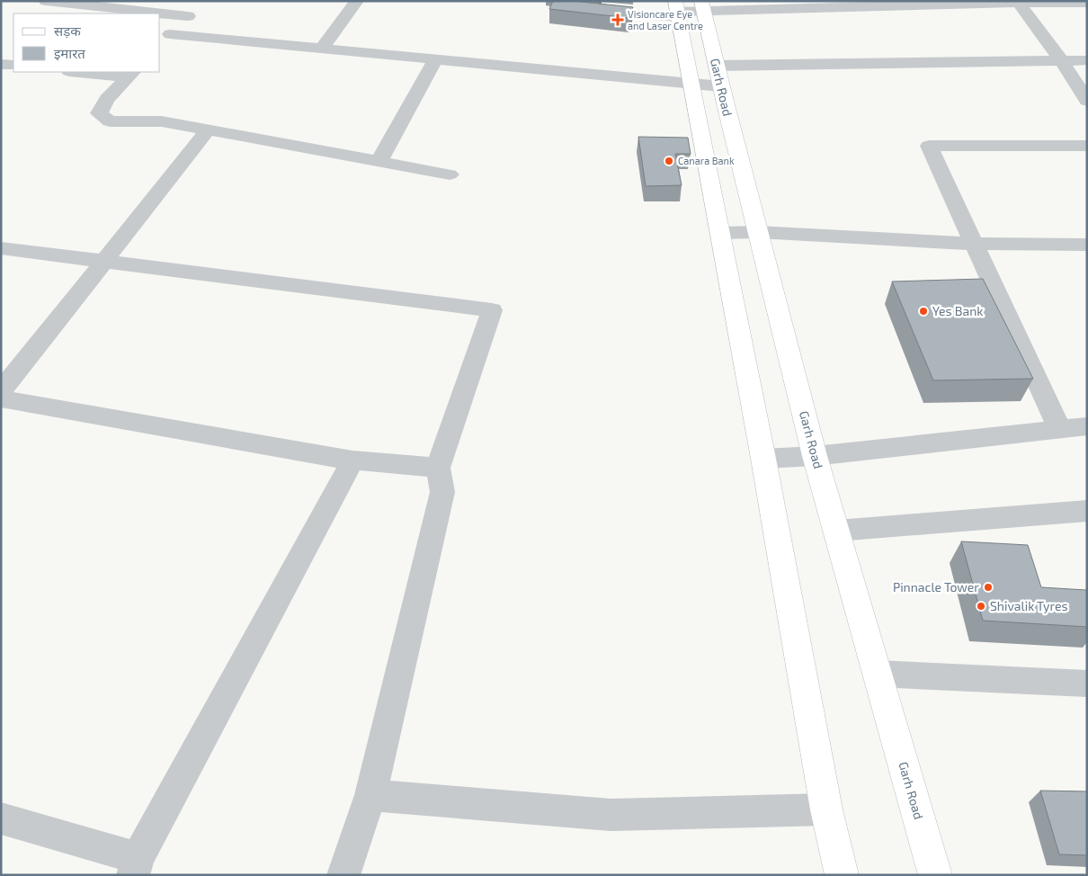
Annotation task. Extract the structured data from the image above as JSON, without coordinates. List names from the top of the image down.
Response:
{
  "streets": {
    "main road": ["Garh Road"]
  },
  "places": {
    "health": ["Visioncare Eye and Laser Centre"],
    "other": [
      "Canara Bank",
      "Yes Bank",
      "Pinnacle Tower",
      "Shivalik Tyres"
    ]
  },
  "legend": ["सड़क", "इमारत"]
}
